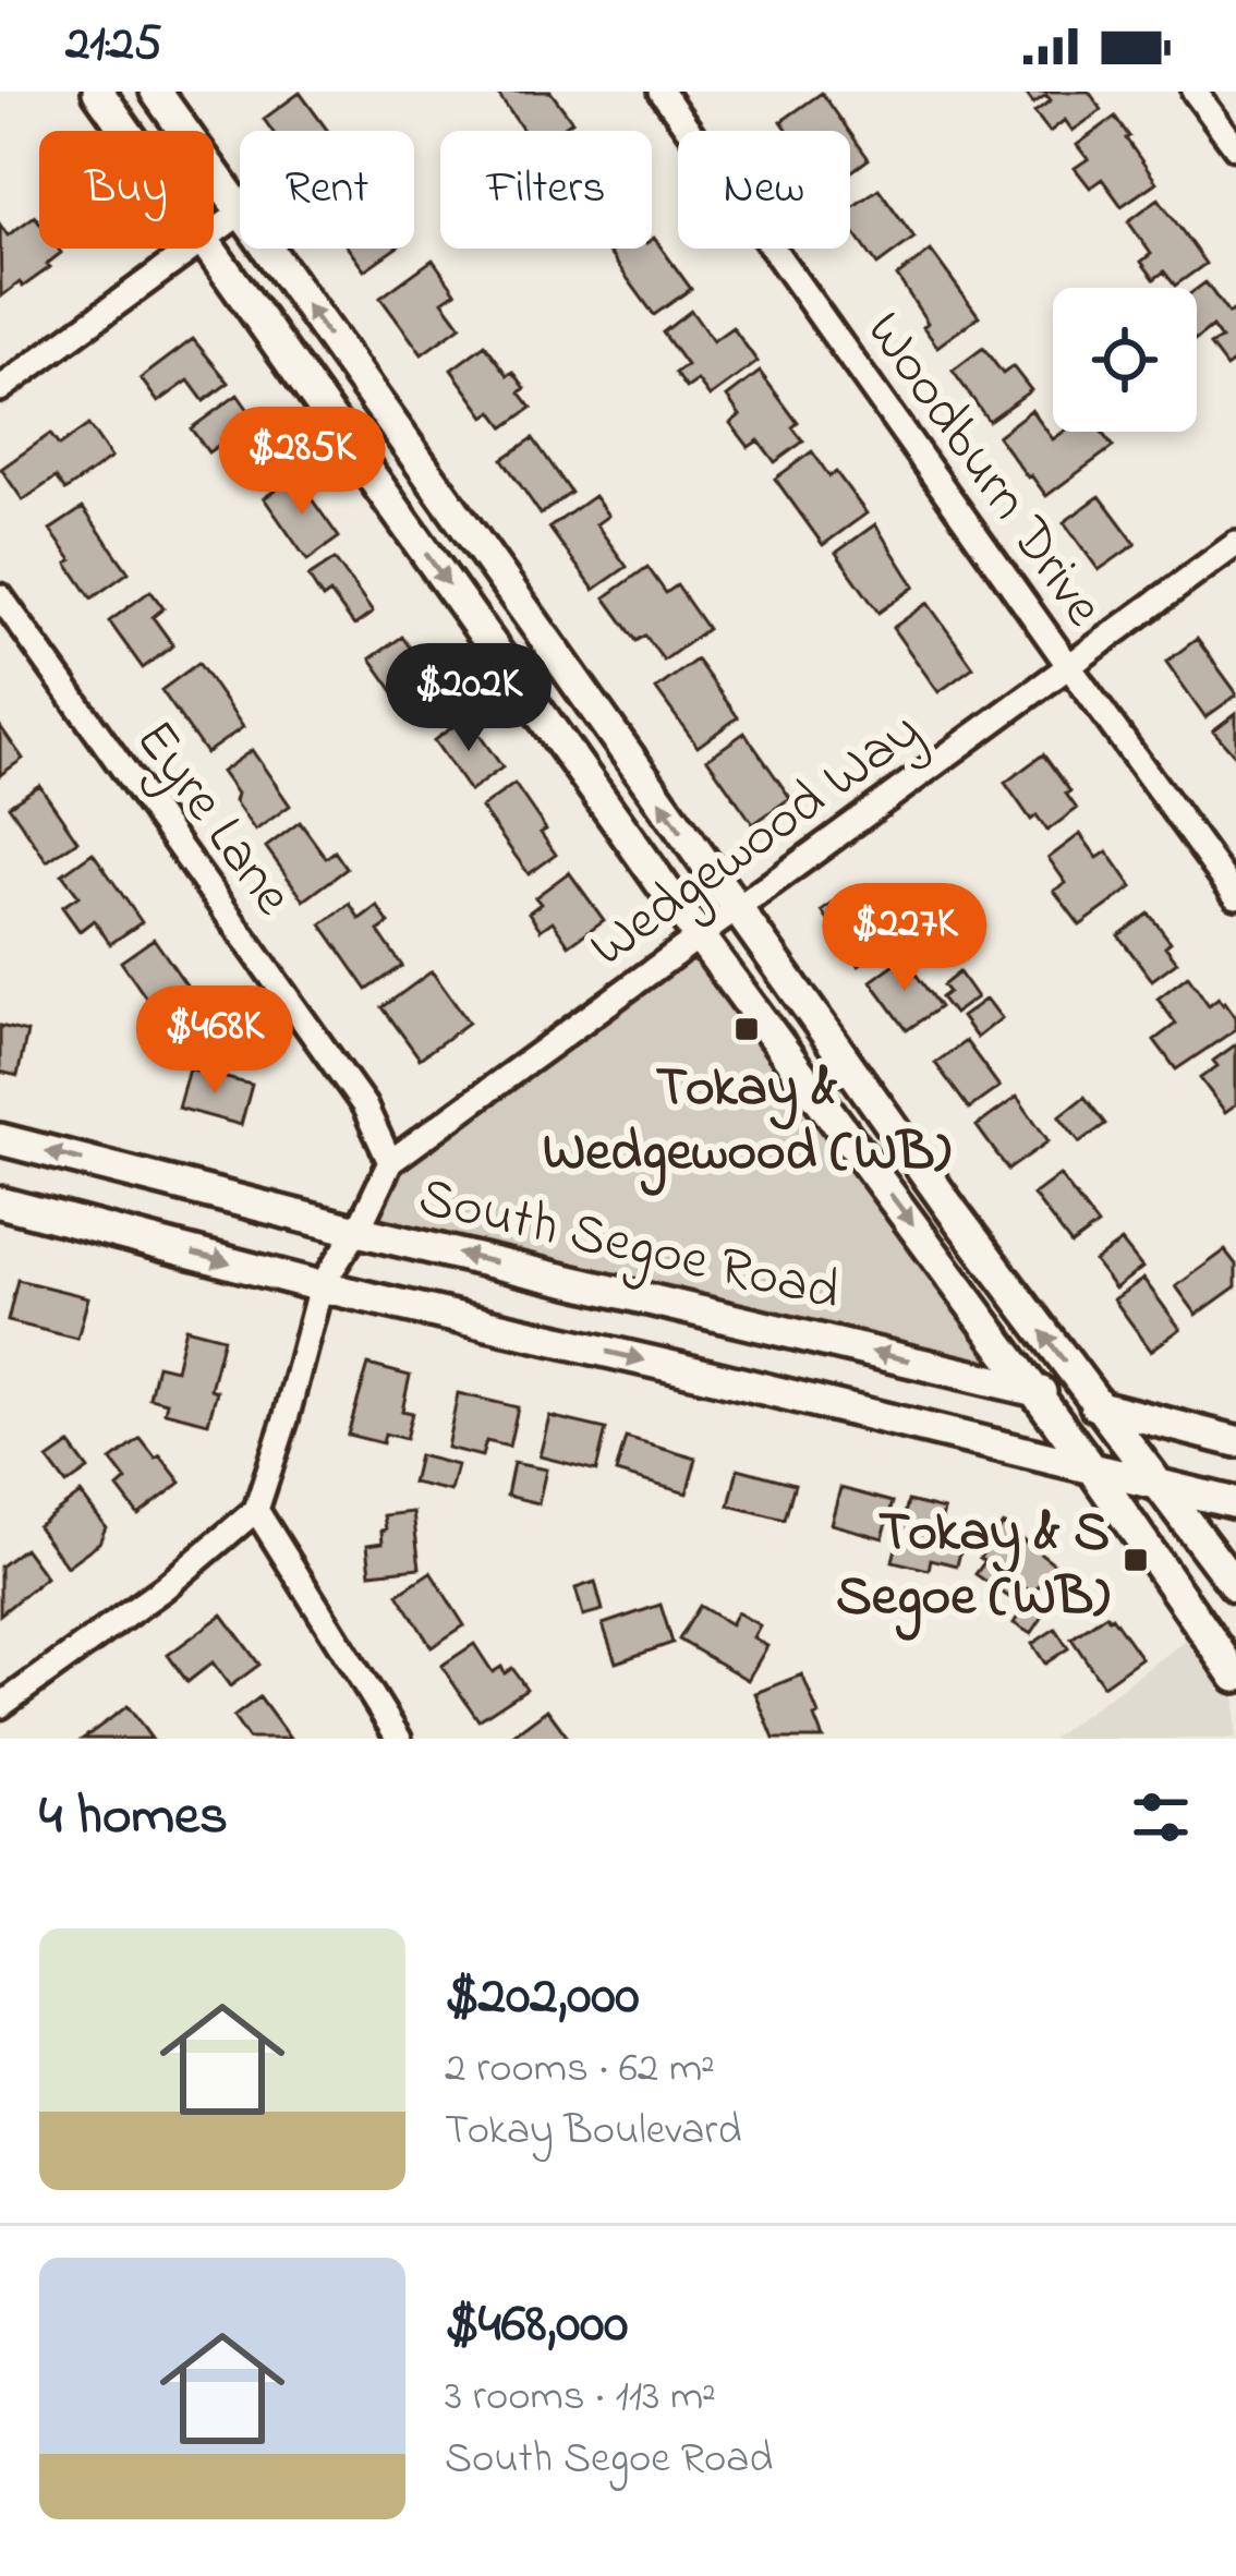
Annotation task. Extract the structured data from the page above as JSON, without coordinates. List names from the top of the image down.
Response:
{
  "streets": {
    "street": [
      "Woodburn Drive",
      "Eyre Lane",
      "Wedgewood Way",
      "South Segoe Road"
    ]
  },
  "crossings": [
    ["Woodburn Drive", "Wedgewood Way"],
    ["Eyre Lane", "Wedgewood Way"],
    ["Wedgewood Way", "South Segoe Road"]
  ],
  "places": {
    "transit": ["Tokay & Wedgewood (WB)", "Tokay & S Segoe (WB)"]
  },
  "page": {
    "status": "21:25",
    "chip": [
      "Buy",
      "Rent",
      "Filters",
      "New"
    ],
    "price": [
      "$285K",
      "$202K",
      "$227K",
      "$468K"
    ],
    "heading": "4 homes",
    "list": [
      {
        "name": "$202,000",
        "note": "2 rooms · 62 m² · Tokay Boulevard"
      },
      {
        "name": "$468,000",
        "note": "3 rooms · 113 m² · South Segoe Road"
      }
    ]
  }
}
